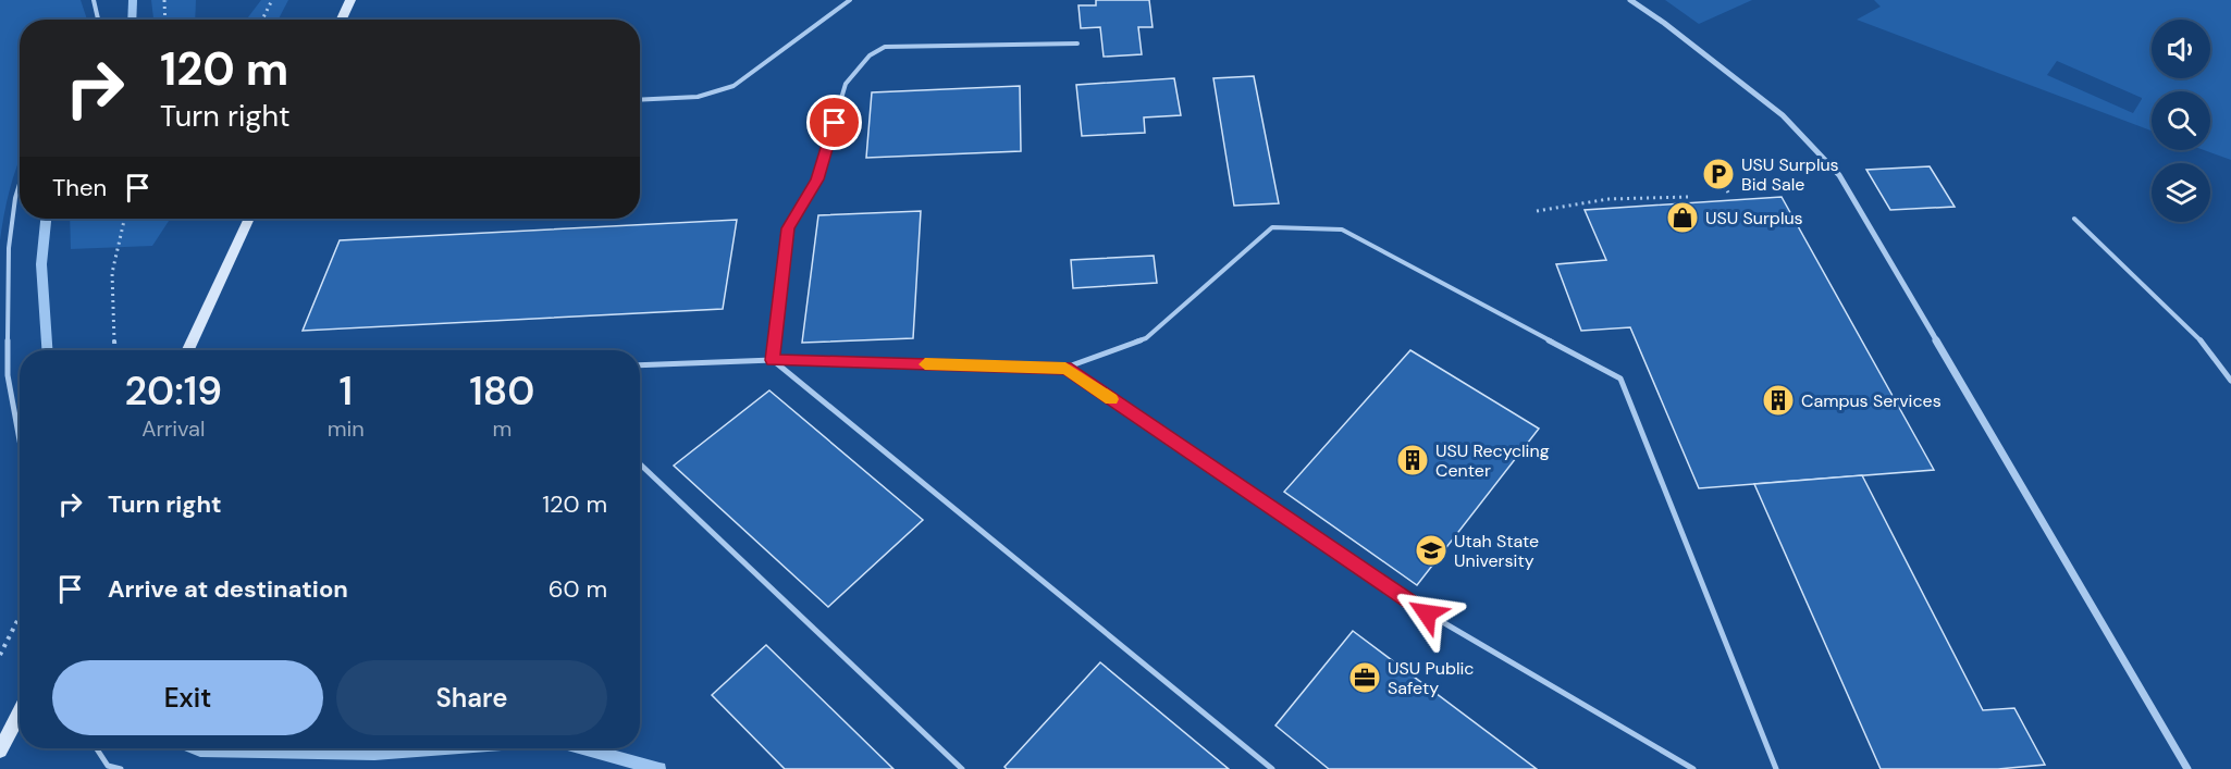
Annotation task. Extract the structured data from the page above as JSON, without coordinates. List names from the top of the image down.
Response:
{
  "places": {
    "parking": ["USU Surplus Bid Sale"],
    "shop": ["USU Surplus"],
    "building": ["Campus Services", "USU Recycling Center"],
    "school or university": ["Utah State University"],
    "office": ["USU Public Safety"]
  },
  "page": {
    "turn": ["120 m", "Turn right"],
    "then": "Then",
    "eta": [
      "20:19",
      "Arrival",
      "1",
      "min",
      "180",
      "m"
    ],
    "list": [
      {
        "name": "Turn right",
        "value": "120 m"
      },
      {
        "name": "Arrive at destination",
        "value": "60 m"
      }
    ],
    "buttons": ["Exit", "Share"]
  }
}
